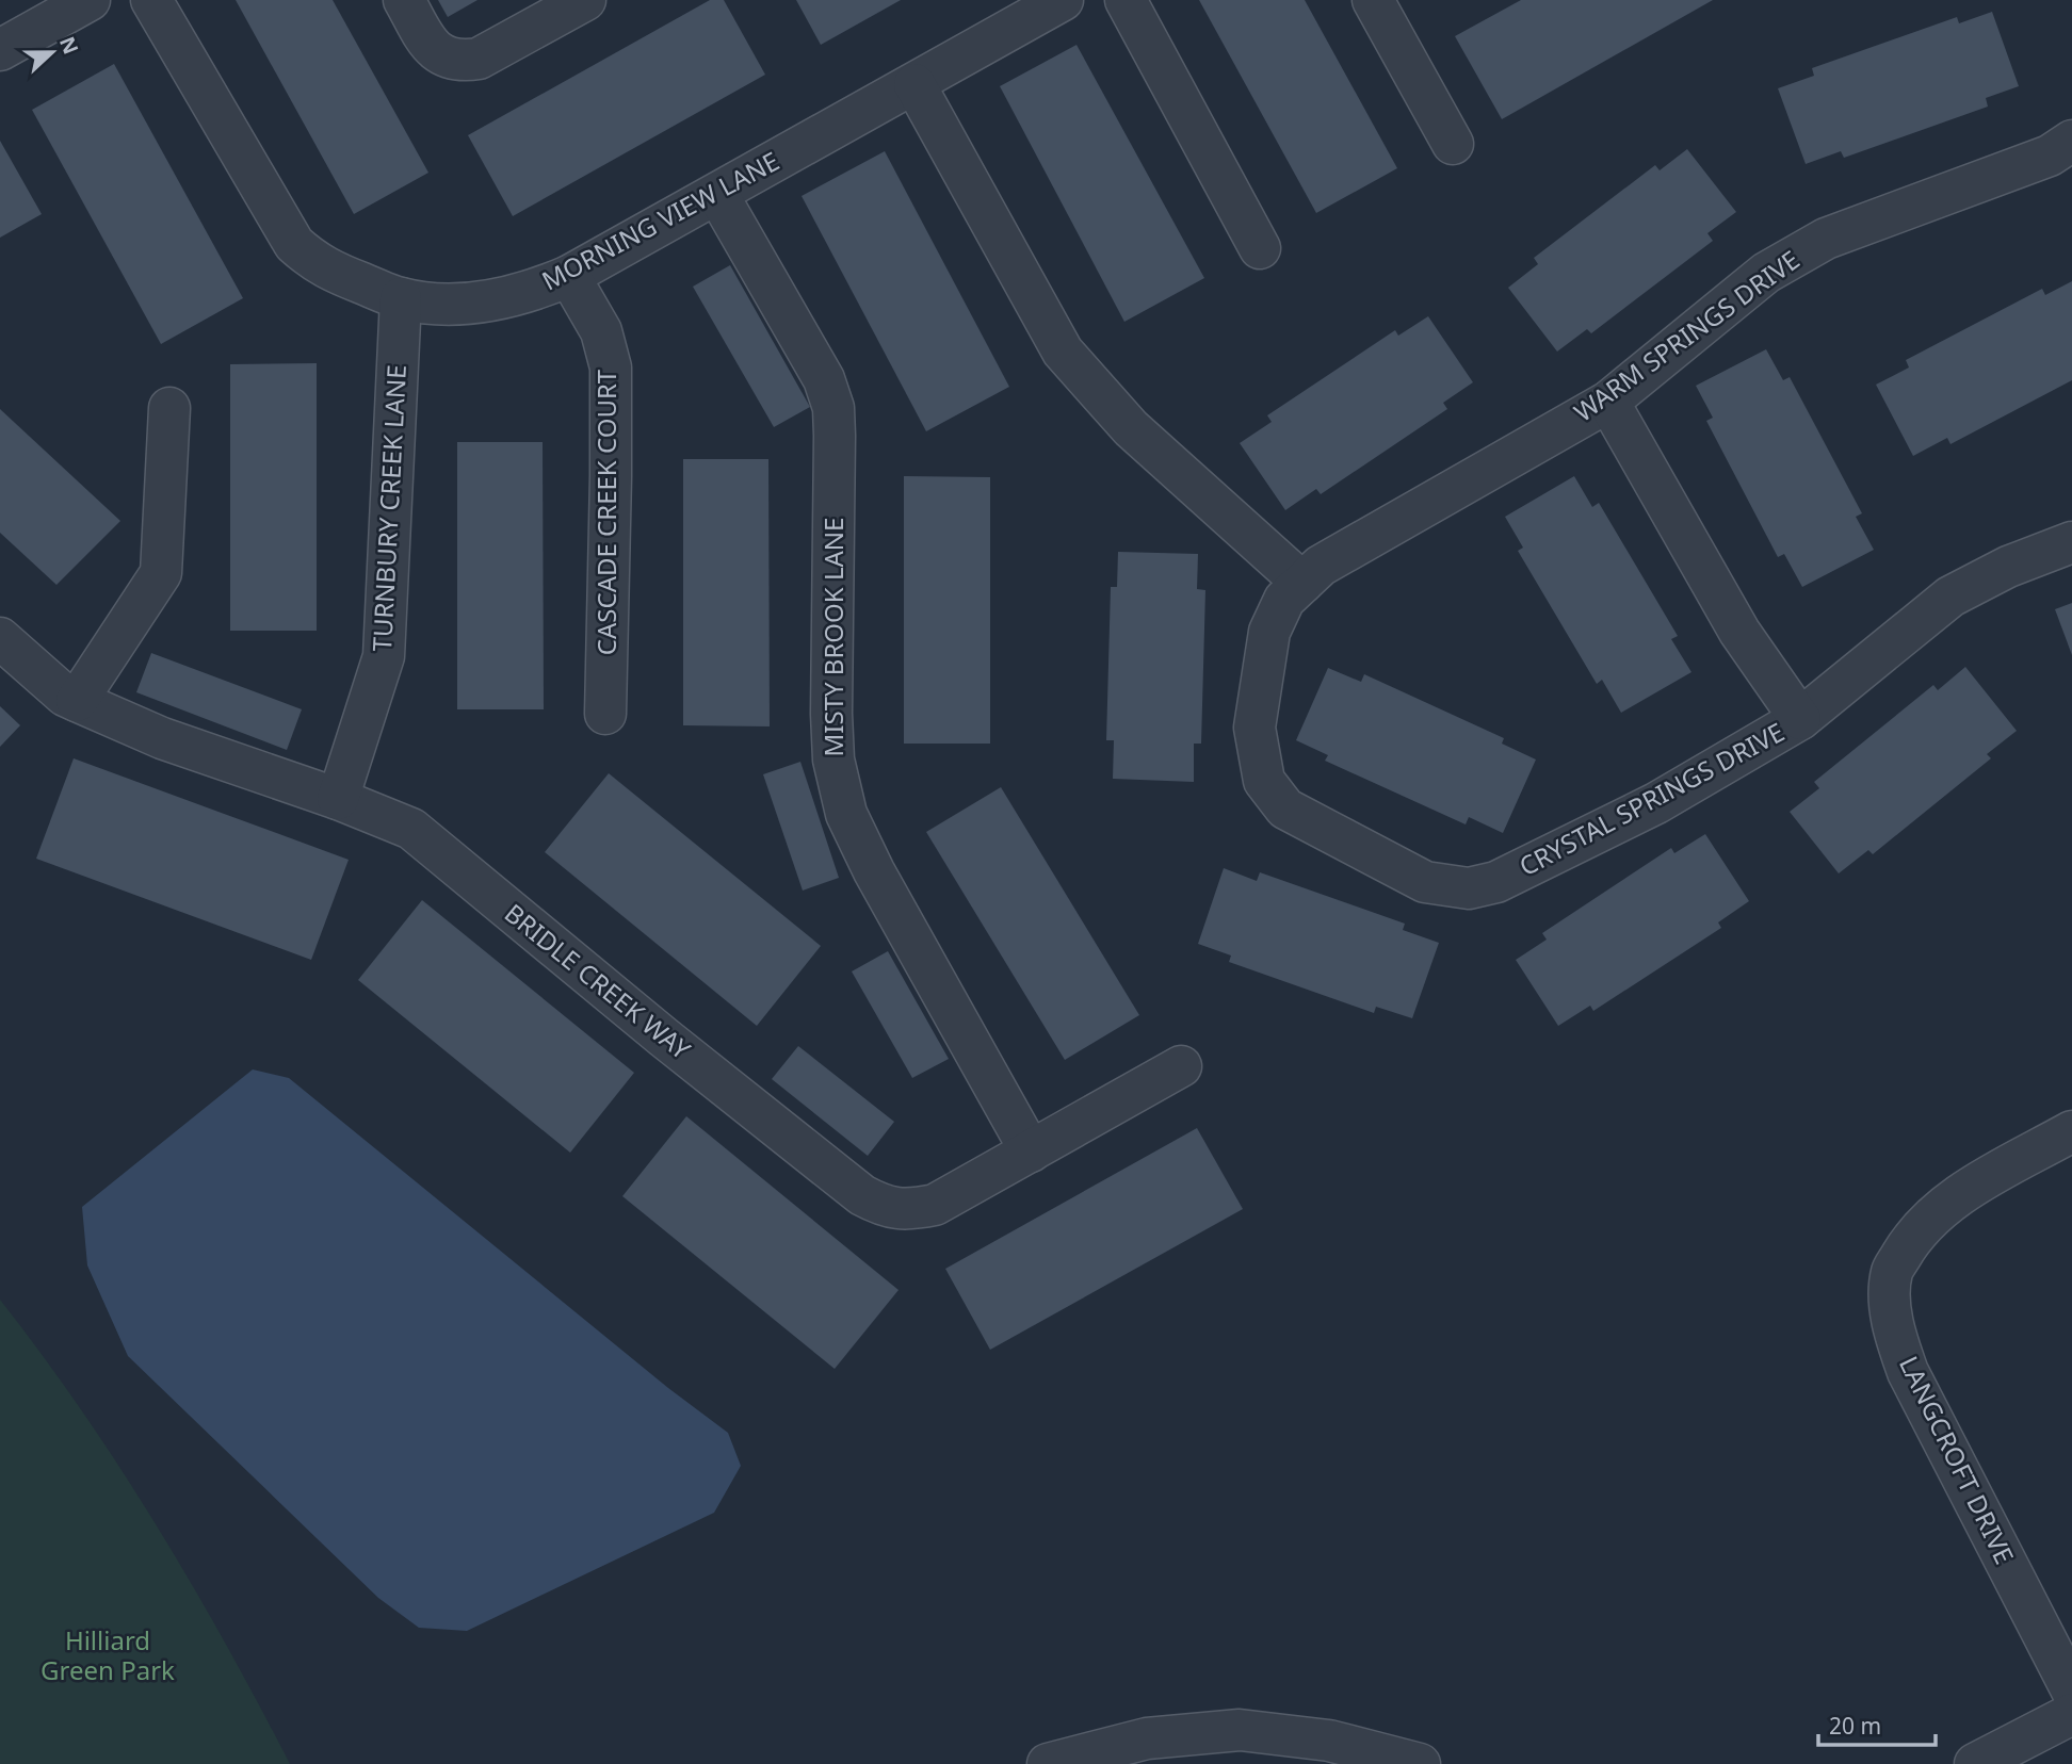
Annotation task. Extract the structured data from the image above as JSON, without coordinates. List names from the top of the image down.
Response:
{
  "streets": {
    "street": [
      "MORNING VIEW LANE",
      "WARM SPRINGS DRIVE",
      "TURNBURY CREEK LANE",
      "CASCADE CREEK COURT",
      "MISTY BROOK LANE",
      "CRYSTAL SPRINGS DRIVE",
      "BRIDLE CREEK WAY",
      "LANGCROFT DRIVE"
    ]
  },
  "crossings": [
    ["MORNING VIEW LANE", "TURNBURY CREEK LANE"],
    ["MORNING VIEW LANE", "CASCADE CREEK COURT"],
    ["MORNING VIEW LANE", "MISTY BROOK LANE"],
    ["WARM SPRINGS DRIVE", "CRYSTAL SPRINGS DRIVE"],
    ["TURNBURY CREEK LANE", "BRIDLE CREEK WAY"],
    ["MISTY BROOK LANE", "BRIDLE CREEK WAY"]
  ],
  "parks": ["Hilliard Green Park"],
  "scale_bar": "20 m",
  "north": "right"
}
